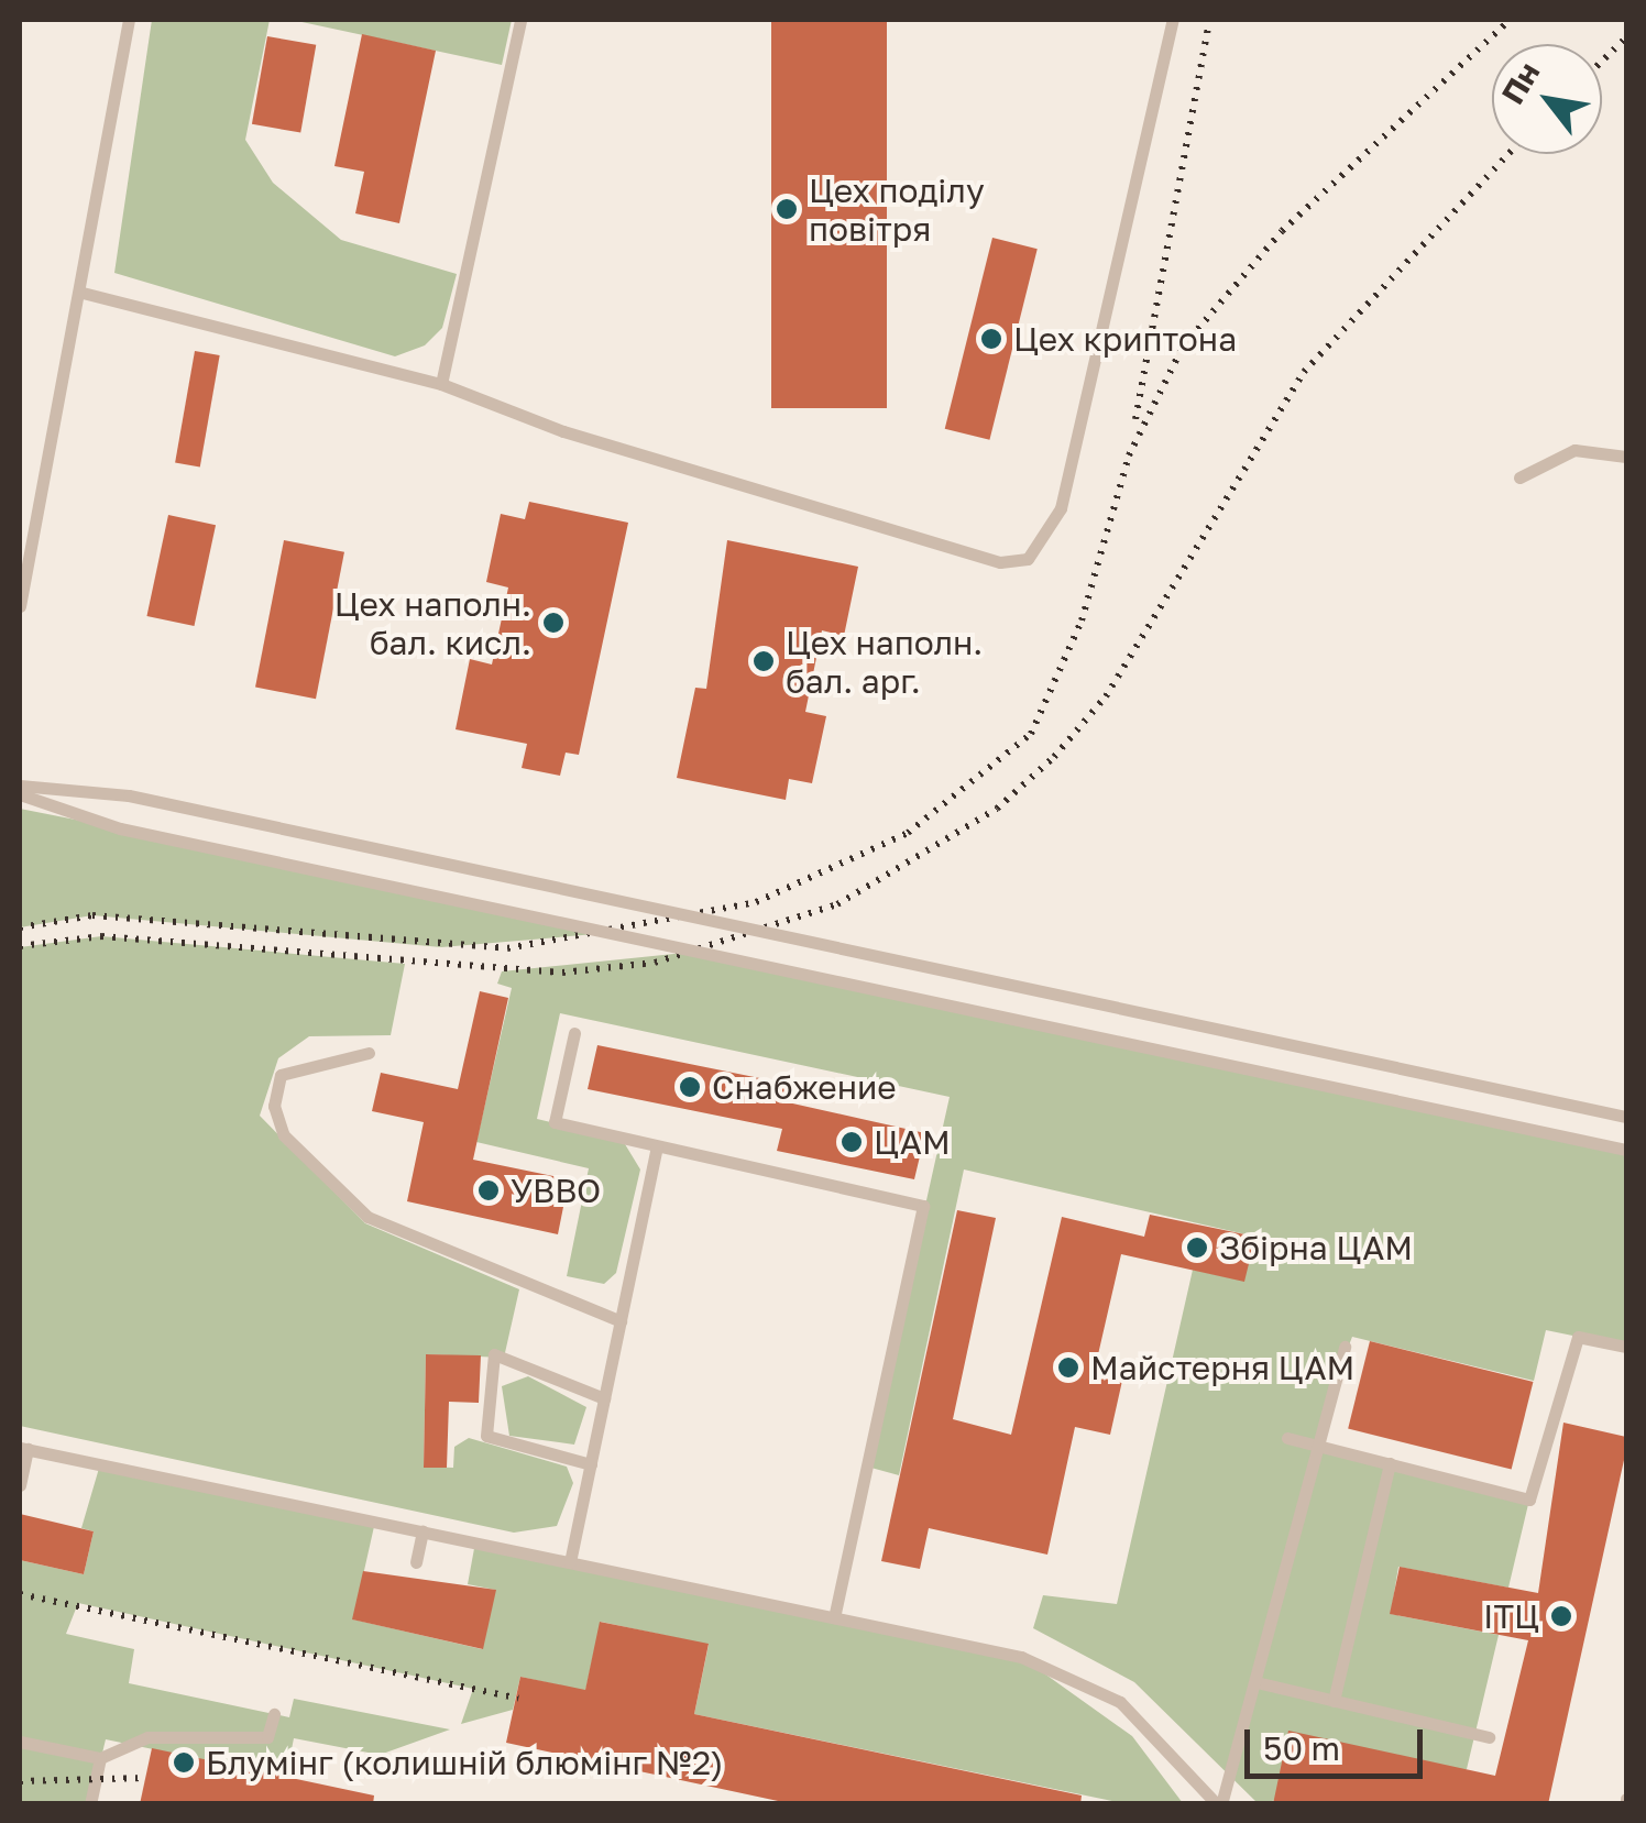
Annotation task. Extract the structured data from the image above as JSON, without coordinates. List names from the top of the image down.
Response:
{
  "places": [
    "Цех поділу повітря",
    "Цех криптона",
    "Цех наполн. бал. кисл.",
    "Цех наполн. бал. арг.",
    "Снабжение",
    "ЦАМ",
    "УВВО",
    "Збірна ЦАМ",
    "Майстерня ЦАМ",
    "ІТЦ",
    "Блумінг (колишній блюмінг №2)"
  ],
  "scale_bar": "50 m",
  "north": "top left"
}
